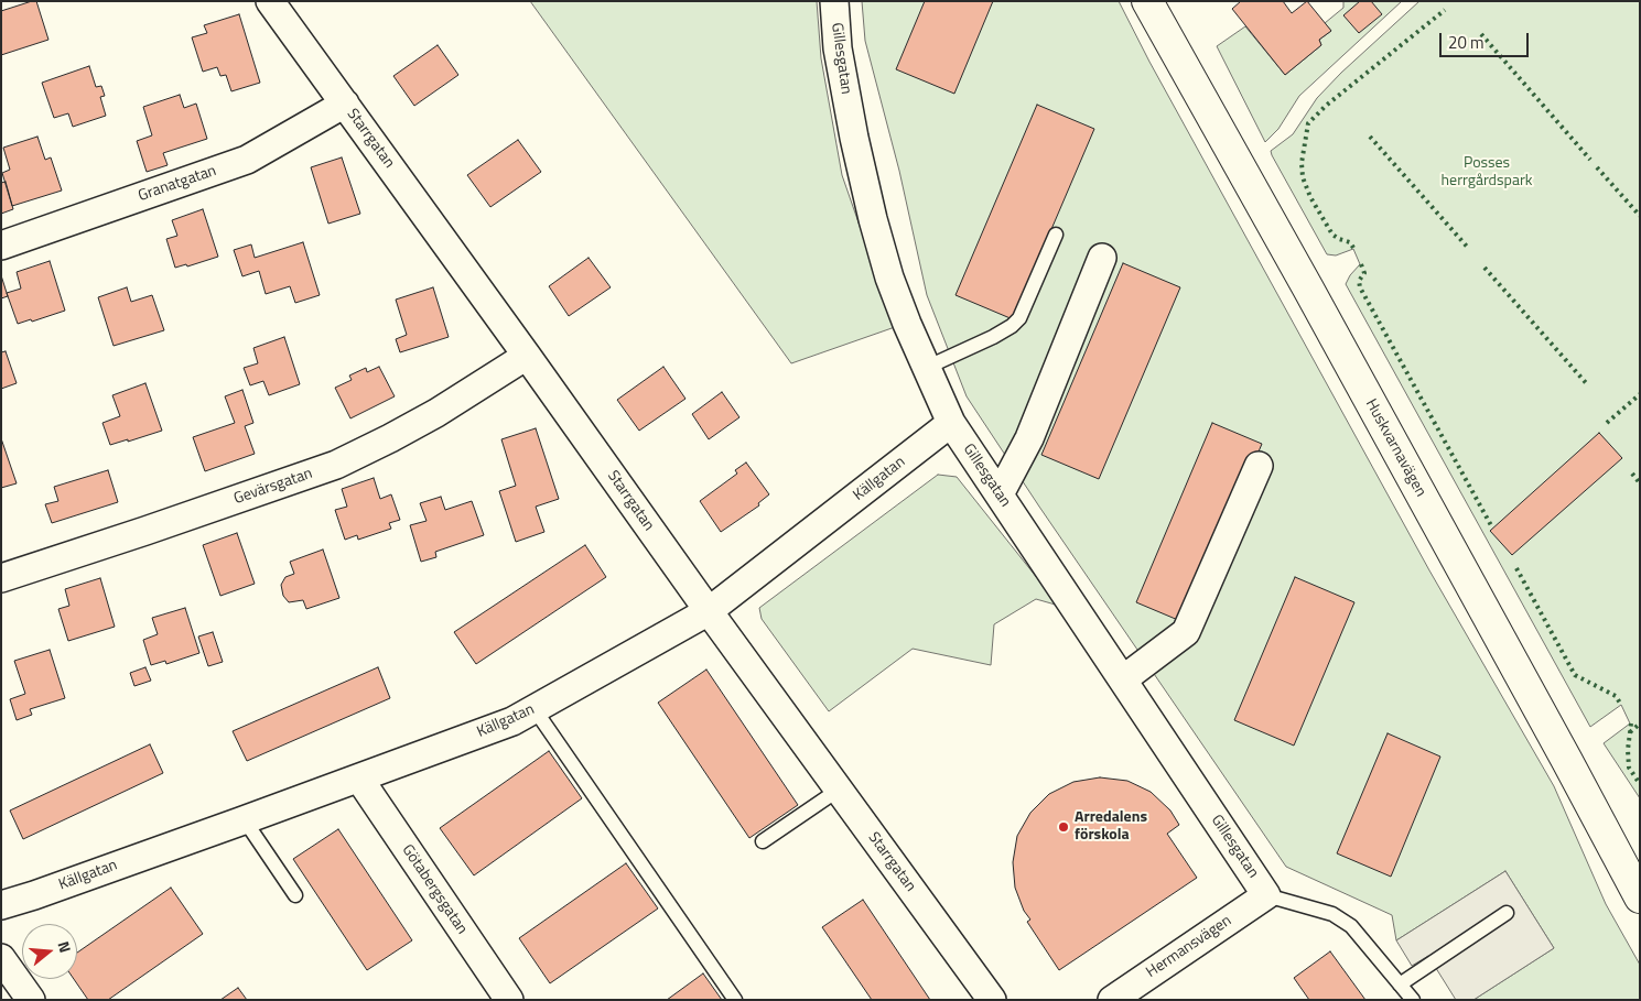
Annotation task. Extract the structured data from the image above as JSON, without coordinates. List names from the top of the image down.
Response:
{
  "streets": {
    "street": [
      "Gillesgatan",
      "Starrgatan",
      "Granatgatan",
      "Huskvarnavägen",
      "Källgatan",
      "Gevärsgatan",
      "Götabergsgatan",
      "Hermansvägen"
    ]
  },
  "crossings": [
    ["Gillesgatan", "Källgatan"],
    ["Gillesgatan", "Hermansvägen"],
    ["Starrgatan", "Granatgatan"],
    ["Starrgatan", "Källgatan"],
    ["Starrgatan", "Gevärsgatan"],
    ["Källgatan", "Götabergsgatan"]
  ],
  "parks": ["Posses herrgårdspark"],
  "places": ["Arredalens förskola"],
  "scale_bar": "20 m",
  "north": "right"
}
